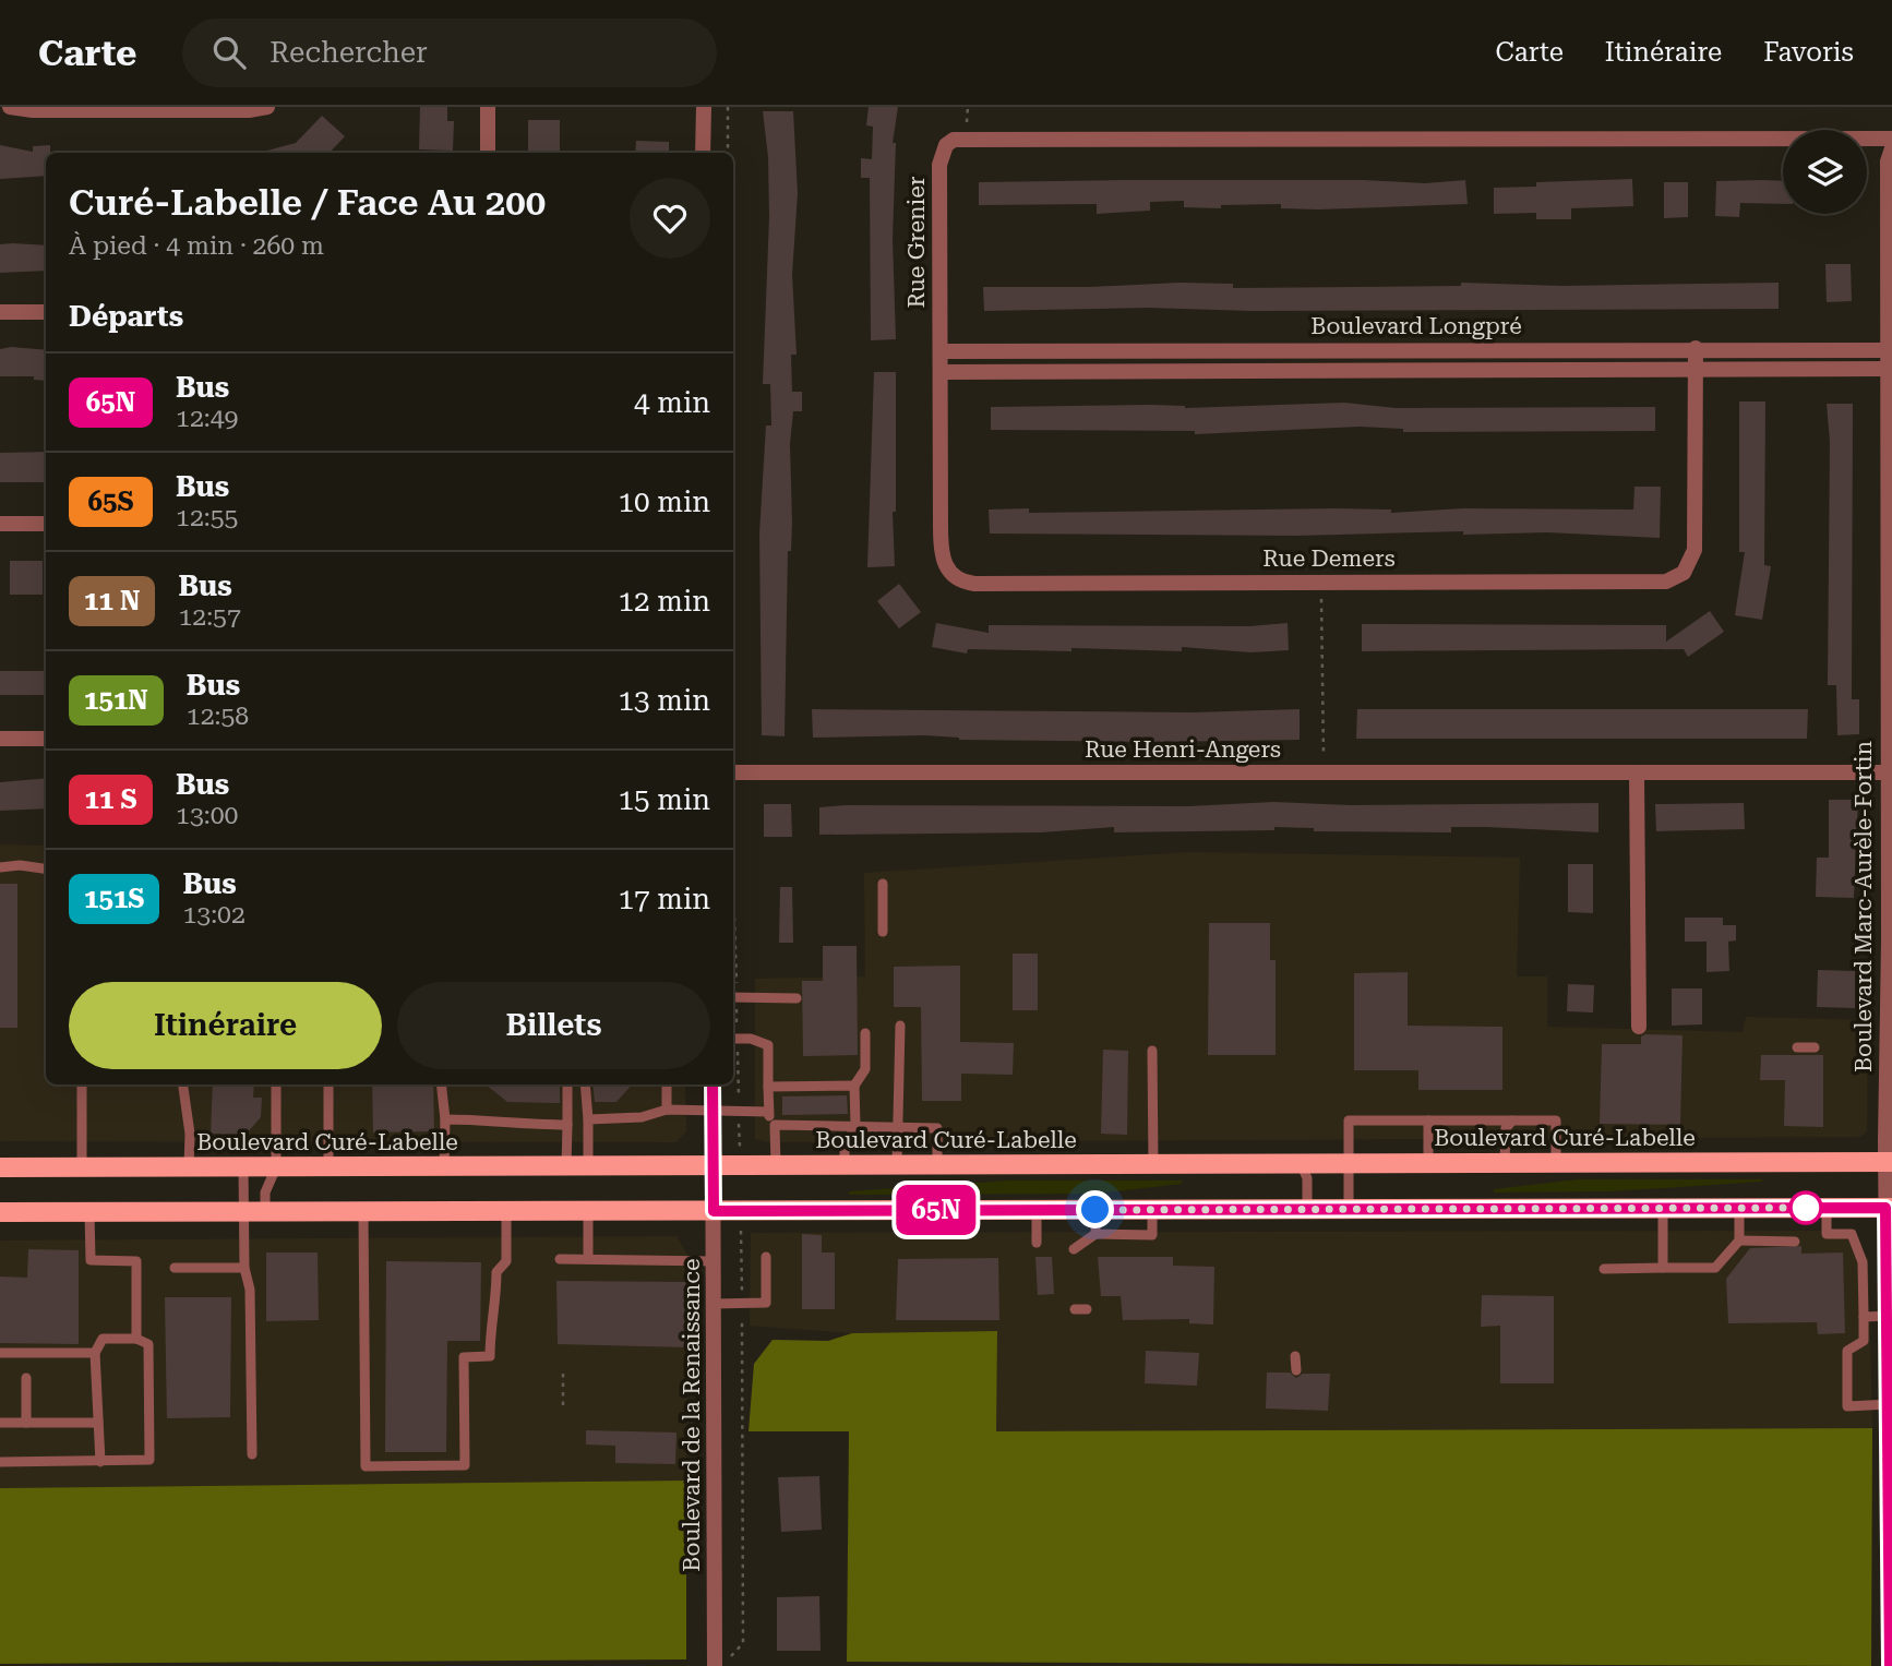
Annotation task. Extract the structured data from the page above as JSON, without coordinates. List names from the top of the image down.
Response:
{
  "streets": {
    "main road": ["Boulevard Curé-Labelle"],
    "street": [
      "Rue Grenier",
      "Boulevard Longpré",
      "Rue Demers",
      "Rue Henri-Angers",
      "Boulevard Marc-Aurèle-Fortin",
      "Boulevard de la Renaissance"
    ]
  },
  "crossings": [
    ["Rue Grenier", "Boulevard Longpré"],
    ["Rue Grenier", "Rue Demers"],
    ["Boulevard Longpré", "Rue Demers"],
    ["Boulevard Longpré", "Boulevard Marc-Aurèle-Fortin"],
    ["Rue Henri-Angers", "Boulevard Marc-Aurèle-Fortin"],
    ["Boulevard Marc-Aurèle-Fortin", "Boulevard Curé-Labelle"],
    ["Boulevard Curé-Labelle", "Boulevard de la Renaissance"]
  ],
  "lines": ["bus line 65N"],
  "page": {
    "header": "Carte",
    "search": "Rechercher",
    "nav": ["Carte", "Itinéraire", "Favoris"],
    "on_map": "65N",
    "heading": [
      ["Curé-Labelle / Face Au 200", "À pied · 4 min · 260 m"],
      "Départs"
    ],
    "list": [
      {
        "mark": "65N",
        "name": "Bus",
        "note": "12:49",
        "value": "4 min"
      },
      {
        "mark": "65S",
        "name": "Bus",
        "note": "12:55",
        "value": "10 min"
      },
      {
        "mark": "11 N",
        "name": "Bus",
        "note": "12:57",
        "value": "12 min"
      },
      {
        "mark": "151N",
        "name": "Bus",
        "note": "12:58",
        "value": "13 min"
      },
      {
        "mark": "11 S",
        "name": "Bus",
        "note": "13:00",
        "value": "15 min"
      },
      {
        "mark": "151S",
        "name": "Bus",
        "note": "13:02",
        "value": "17 min"
      }
    ],
    "buttons": ["Itinéraire", "Billets"]
  }
}
